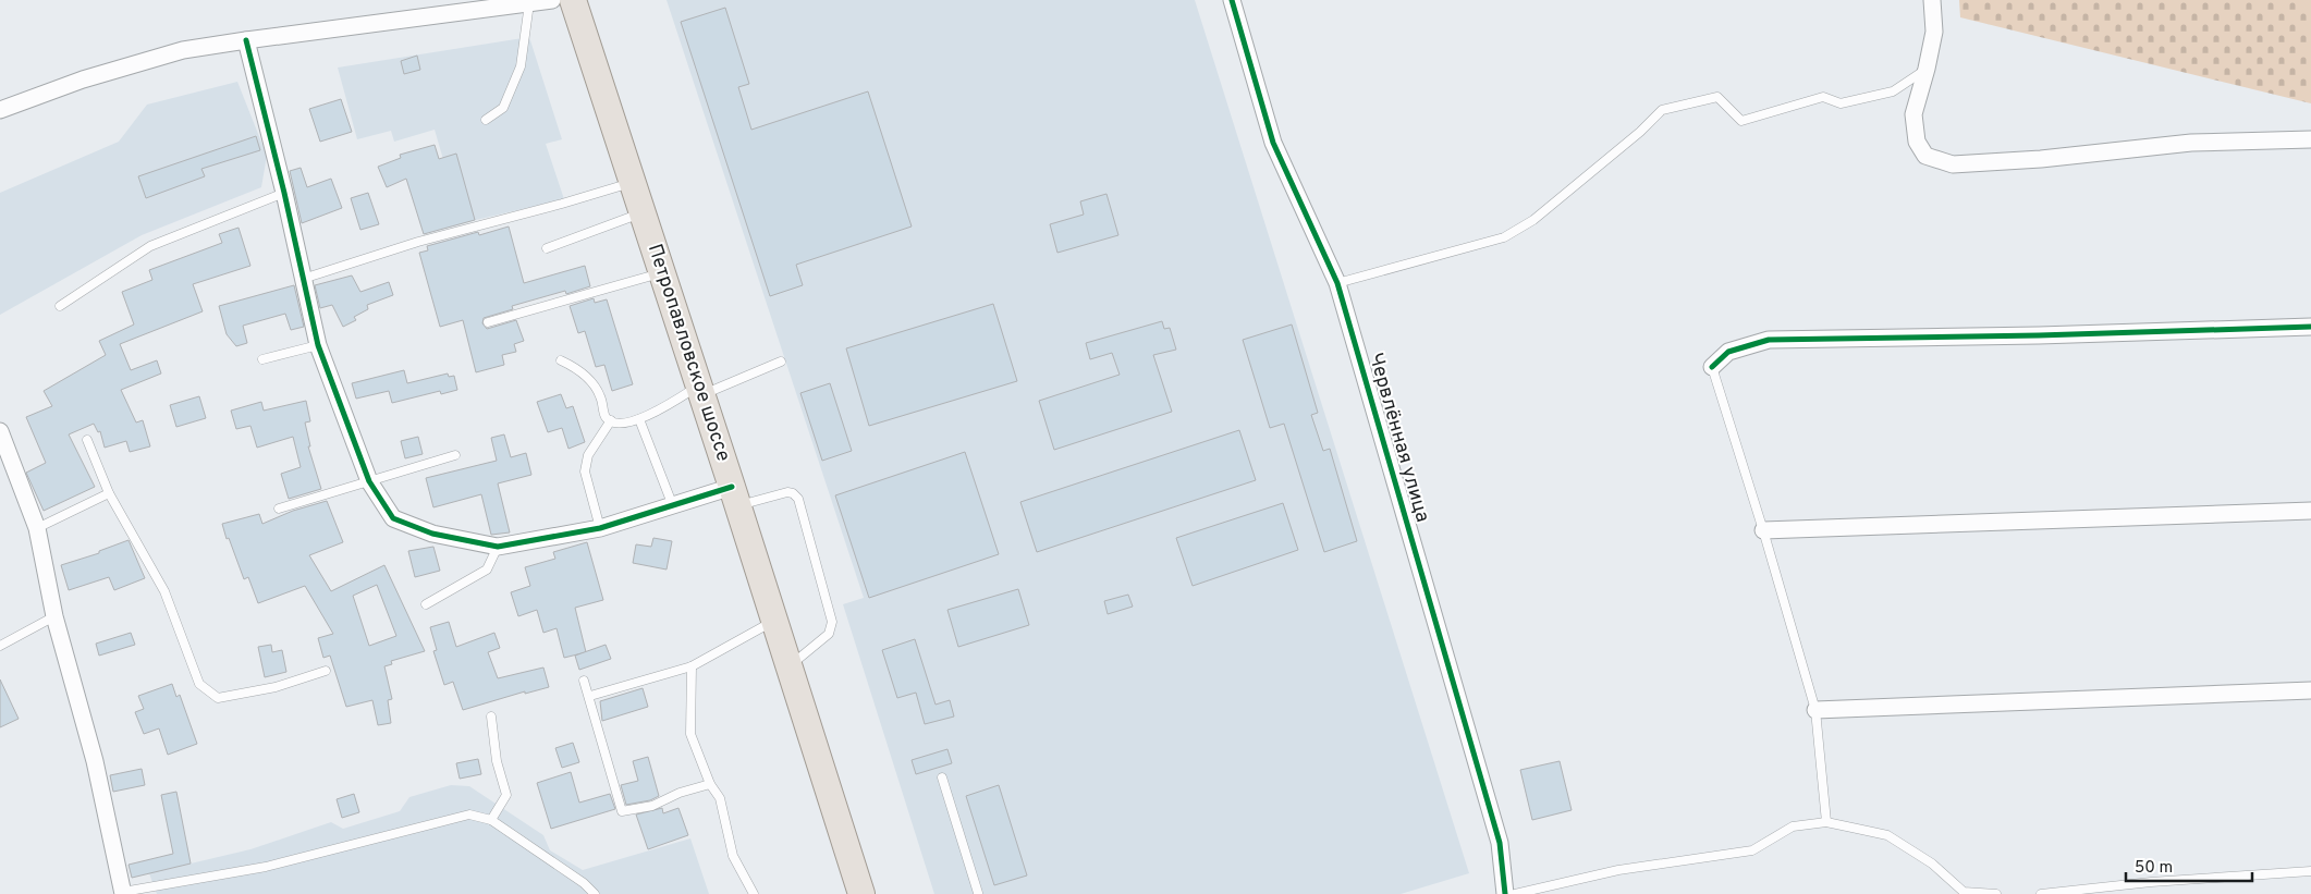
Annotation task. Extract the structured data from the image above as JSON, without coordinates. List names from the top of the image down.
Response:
{
  "streets": {
    "main road": ["Петропавловское шоссе"],
    "street": ["Червлённая улица"]
  },
  "scale_bar": "50 m"
}
